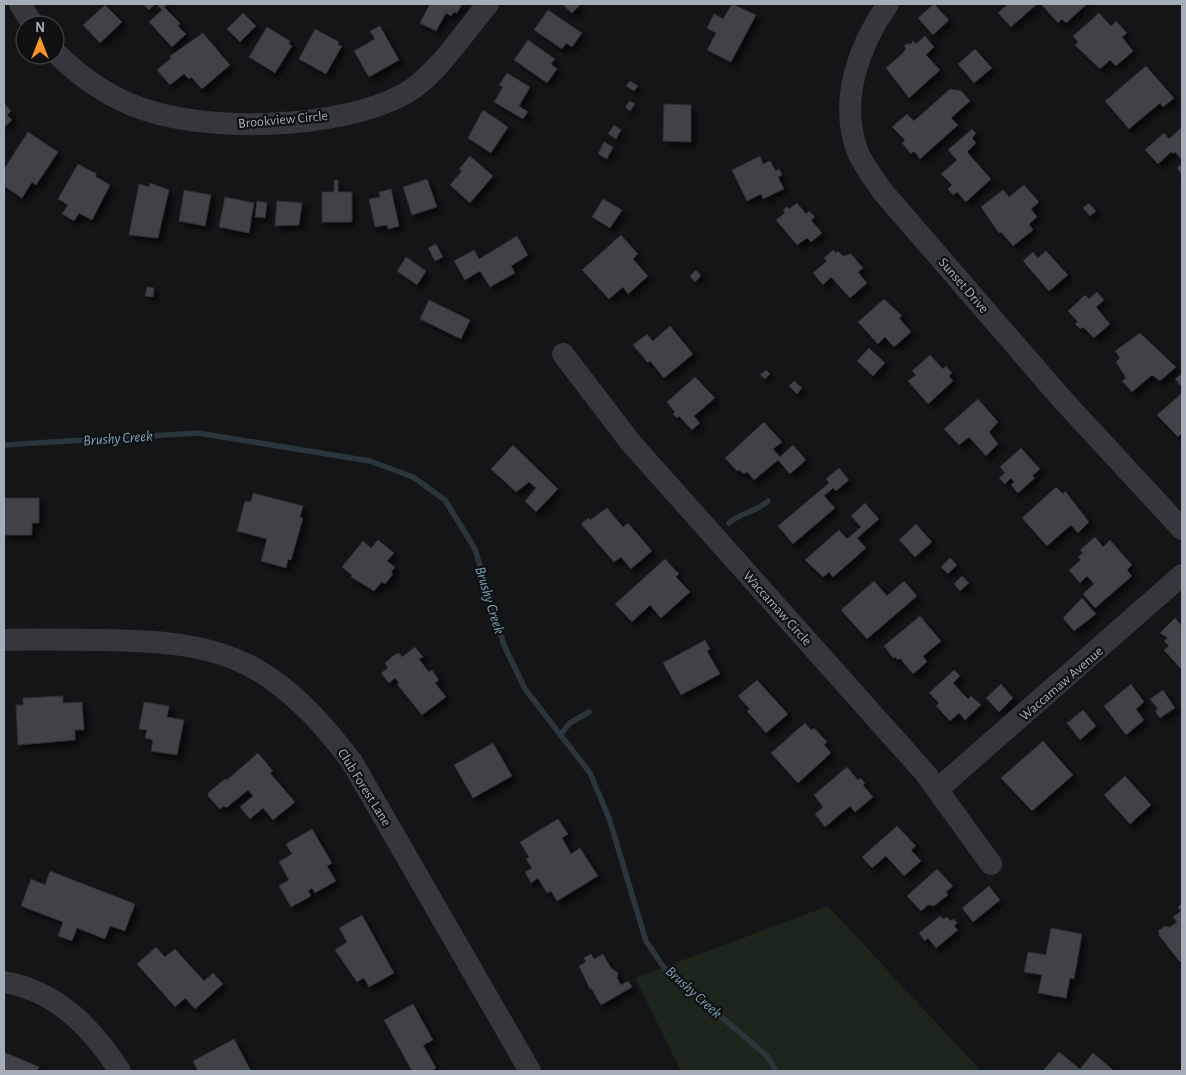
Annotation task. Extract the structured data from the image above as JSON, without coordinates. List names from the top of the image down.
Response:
{
  "streets": {
    "street": [
      "Brookview Circle",
      "Sunset Drive",
      "Waccamaw Circle",
      "Waccamaw Avenue",
      "Club Forest Lane"
    ]
  },
  "crossings": [
    ["Waccamaw Circle", "Waccamaw Avenue"]
  ],
  "water": ["Brushy Creek"],
  "north": "top"
}
